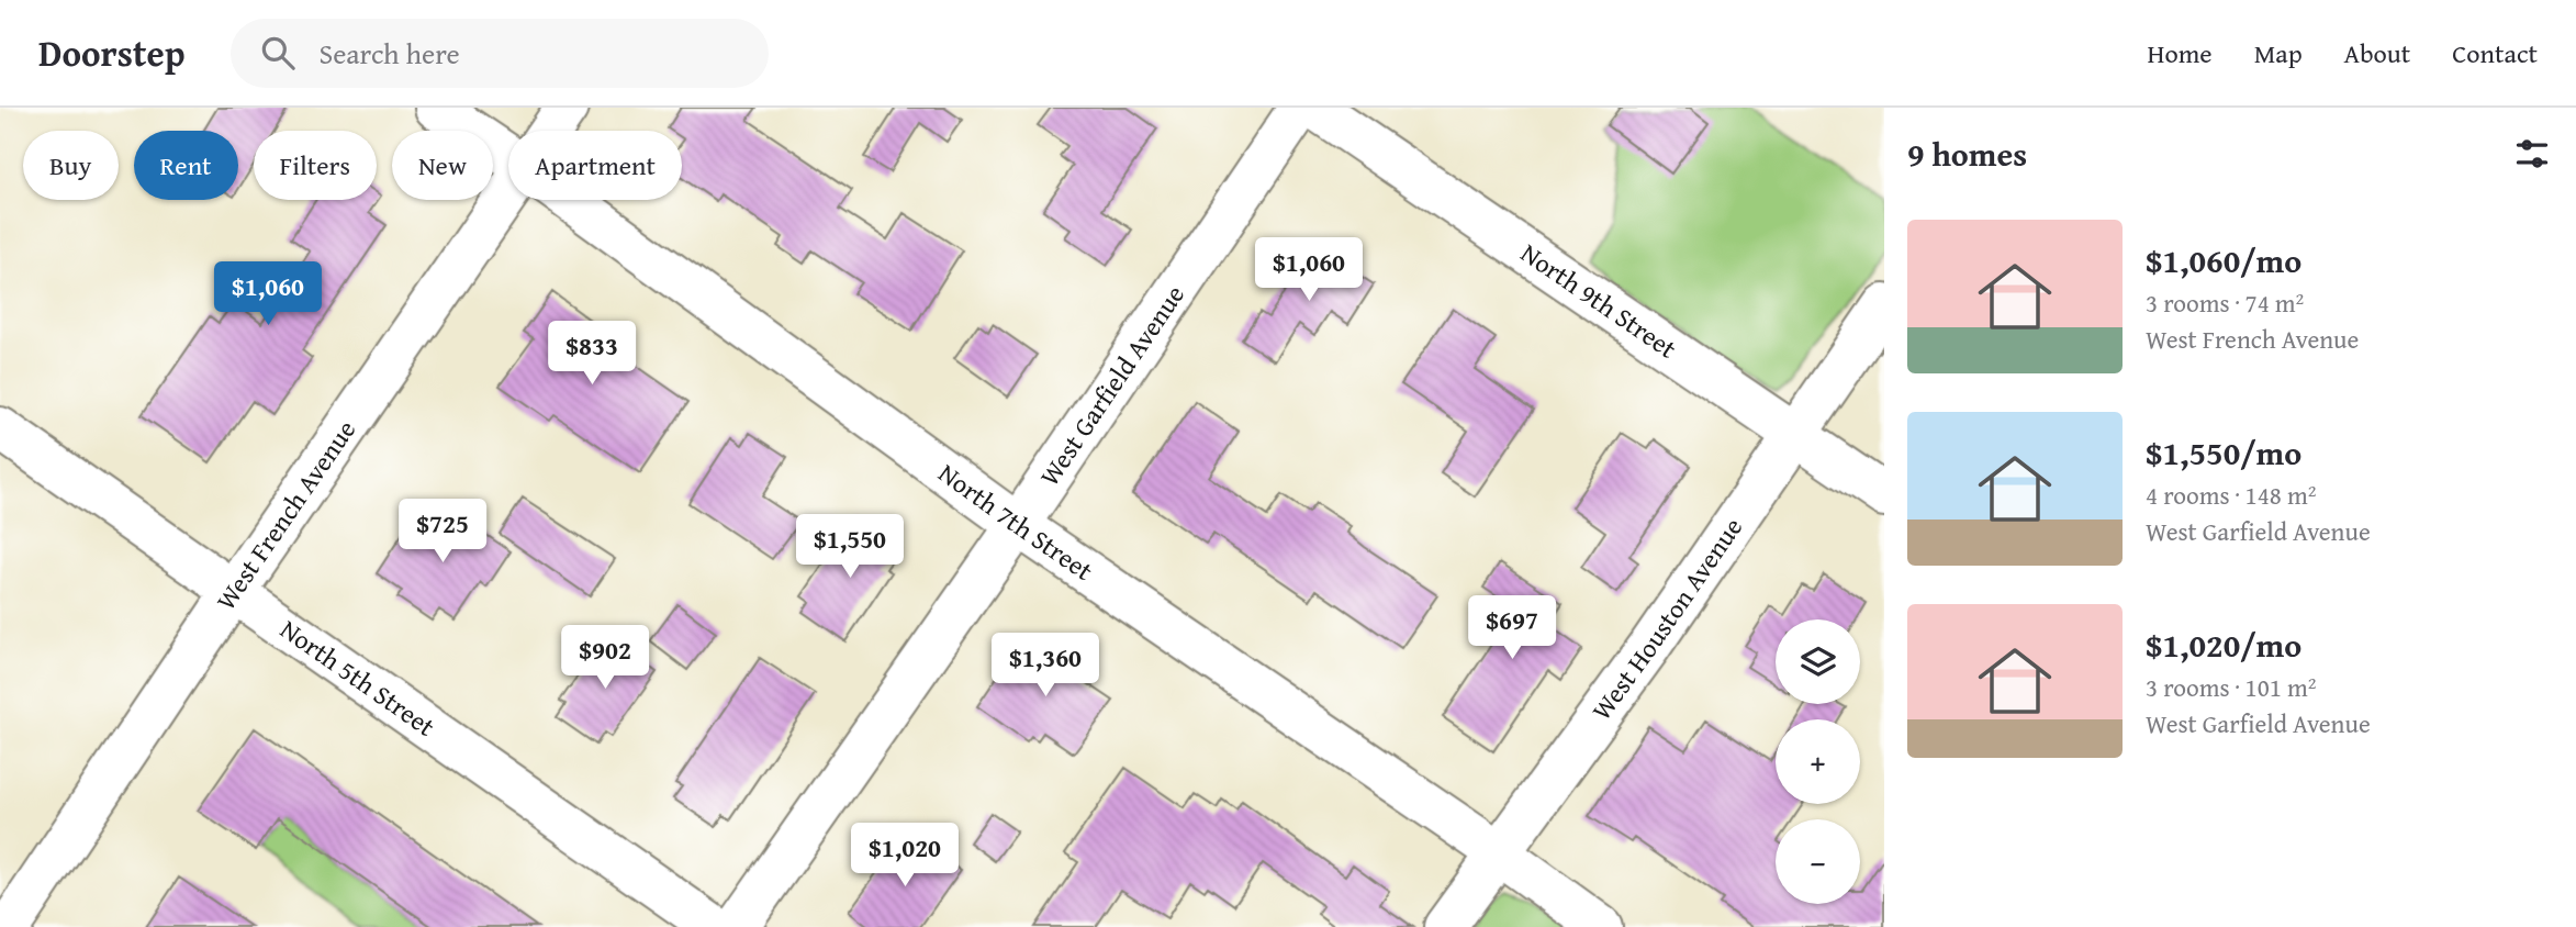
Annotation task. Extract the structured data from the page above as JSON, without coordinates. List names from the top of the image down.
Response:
{
  "streets": {
    "street": [
      "North 9th Street",
      "West Garfield Avenue",
      "West French Avenue",
      "North 7th Street",
      "West Houston Avenue",
      "North 5th Street"
    ]
  },
  "crossings": [
    ["North 9th Street", "West Houston Avenue"],
    ["West Garfield Avenue", "North 7th Street"],
    ["West French Avenue", "North 5th Street"],
    ["North 7th Street", "West Houston Avenue"]
  ],
  "page": {
    "header": "Doorstep",
    "search": "Search here",
    "nav": [
      "Home",
      "Map",
      "About",
      "Contact"
    ],
    "heading": "9 homes",
    "chip": [
      "Buy",
      "Rent",
      "Filters",
      "New",
      "Apartment"
    ],
    "list": [
      {
        "name": "$1,060/mo",
        "note": "3 rooms · 74 m² · West French Avenue"
      },
      {
        "name": "$1,550/mo",
        "note": "4 rooms · 148 m² · West Garfield Avenue"
      },
      {
        "name": "$1,020/mo",
        "note": "3 rooms · 101 m² · West Garfield Avenue"
      }
    ],
    "price": [
      "$1,060",
      "$1,060",
      "$833",
      "$725",
      "$1,550",
      "$697",
      "$902",
      "$1,360",
      "$1,020"
    ],
    "map_buttons": ["+", "−"]
  }
}
